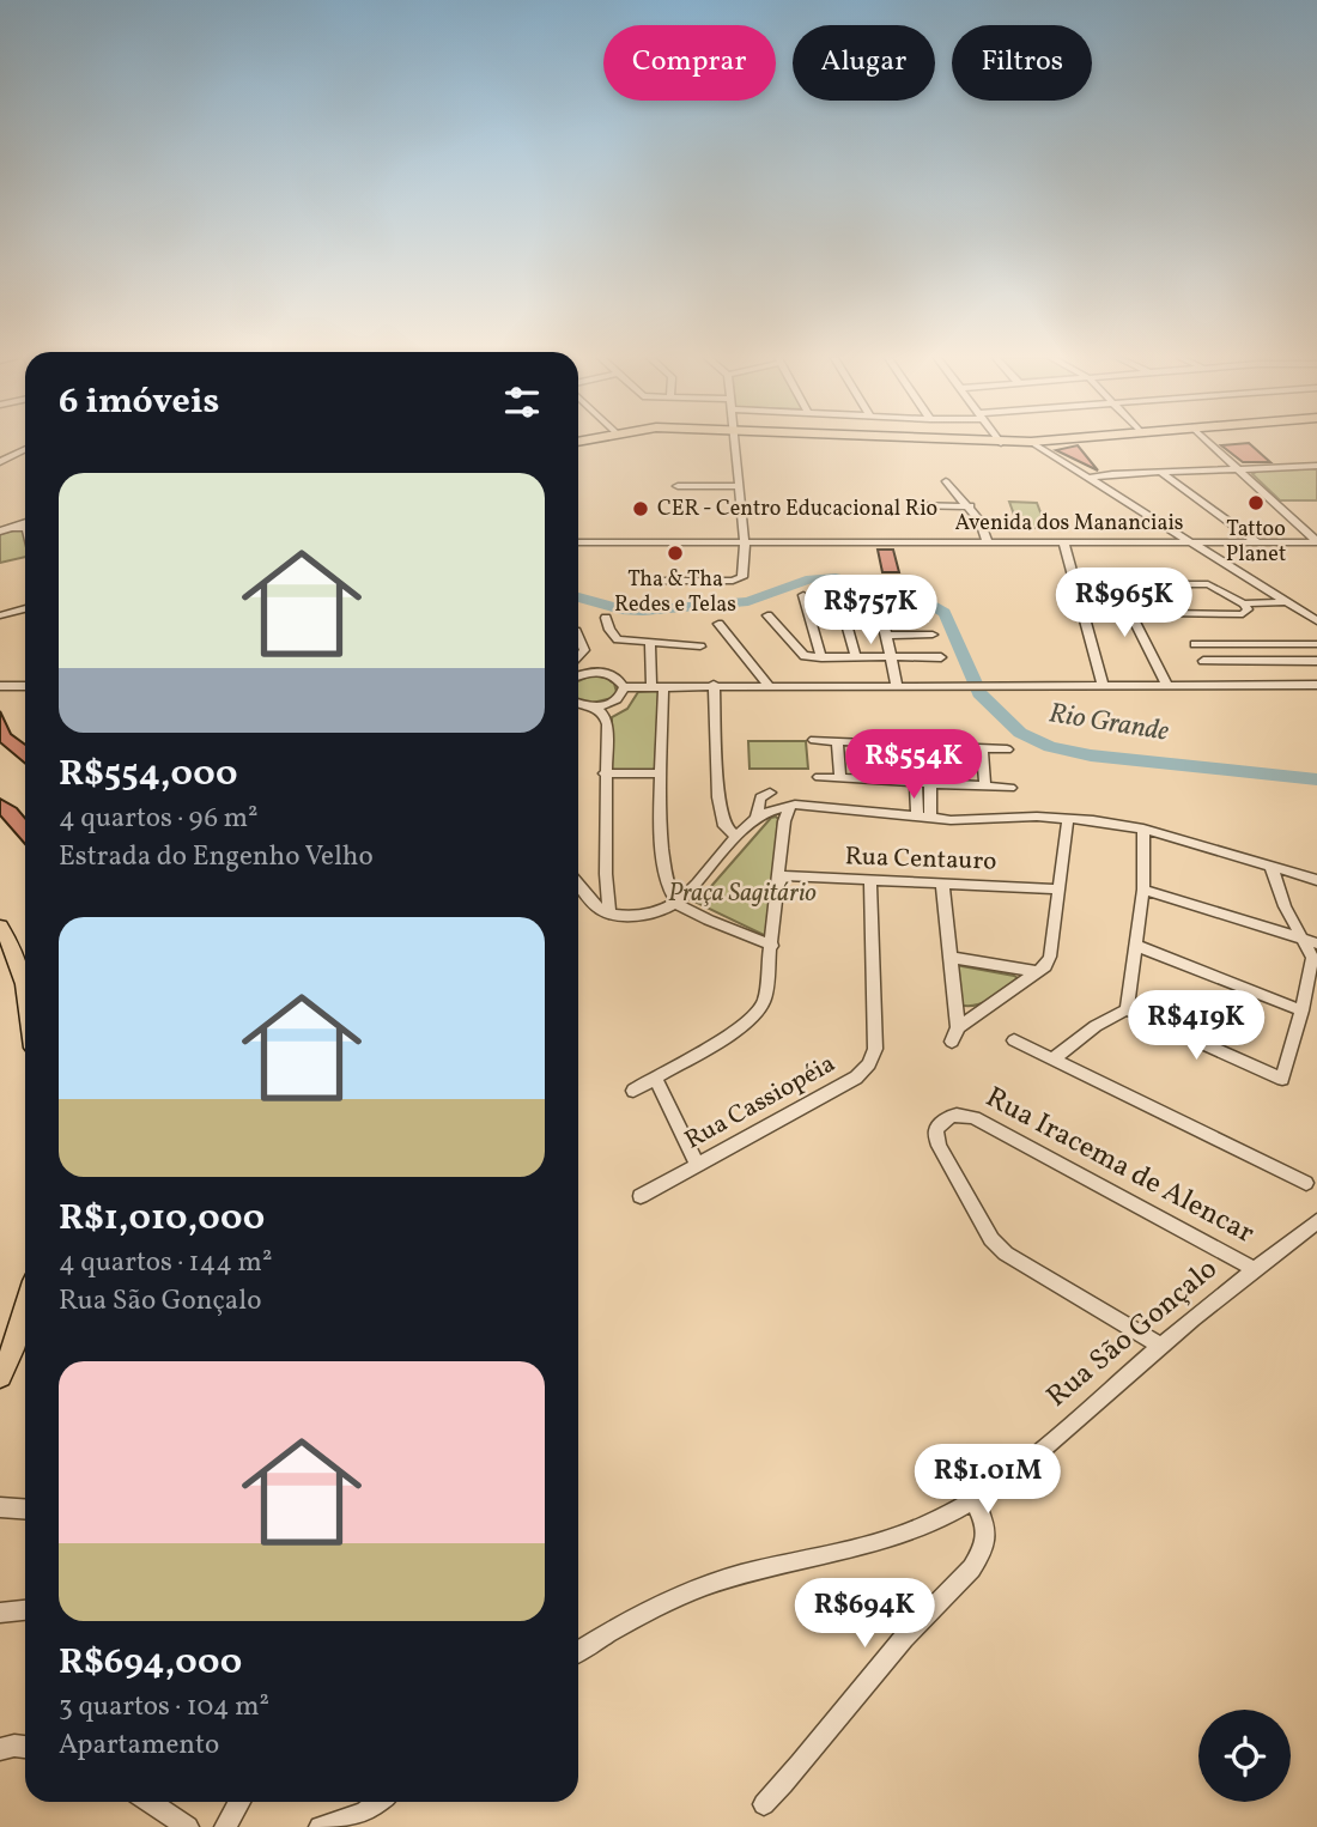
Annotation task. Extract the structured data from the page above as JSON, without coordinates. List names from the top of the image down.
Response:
{
  "streets": {
    "street": [
      "Avenida dos Mananciais",
      "Rua Centauro",
      "Rua Cassiopéia",
      "Rua Iracema de Alencar",
      "Rua São Gonçalo"
    ]
  },
  "crossings": [
    ["Rua Centauro", "Rua Cassiopéia"],
    ["Rua Iracema de Alencar", "Rua São Gonçalo"]
  ],
  "water": ["Rio Grande"],
  "parks": ["Praça Sagitário"],
  "places": ["Tattoo Planet", "CER - Centro Educacional Rio", "Tha & Tha Redes e Telas"],
  "page": {
    "chip": ["Comprar", "Alugar", "Filtros"],
    "heading": "6 imóveis",
    "list": [
      {
        "name": "R$554,000",
        "note": "4 quartos · 96 m² · Estrada do Engenho Velho"
      },
      {
        "name": "R$1,010,000",
        "note": "4 quartos · 144 m² · Rua São Gonçalo"
      },
      {
        "name": "R$694,000",
        "note": "3 quartos · 104 m² · Apartamento"
      }
    ],
    "price": [
      "R$965K",
      "R$757K",
      "R$554K",
      "R$419K",
      "R$1.01M",
      "R$694K"
    ]
  }
}
